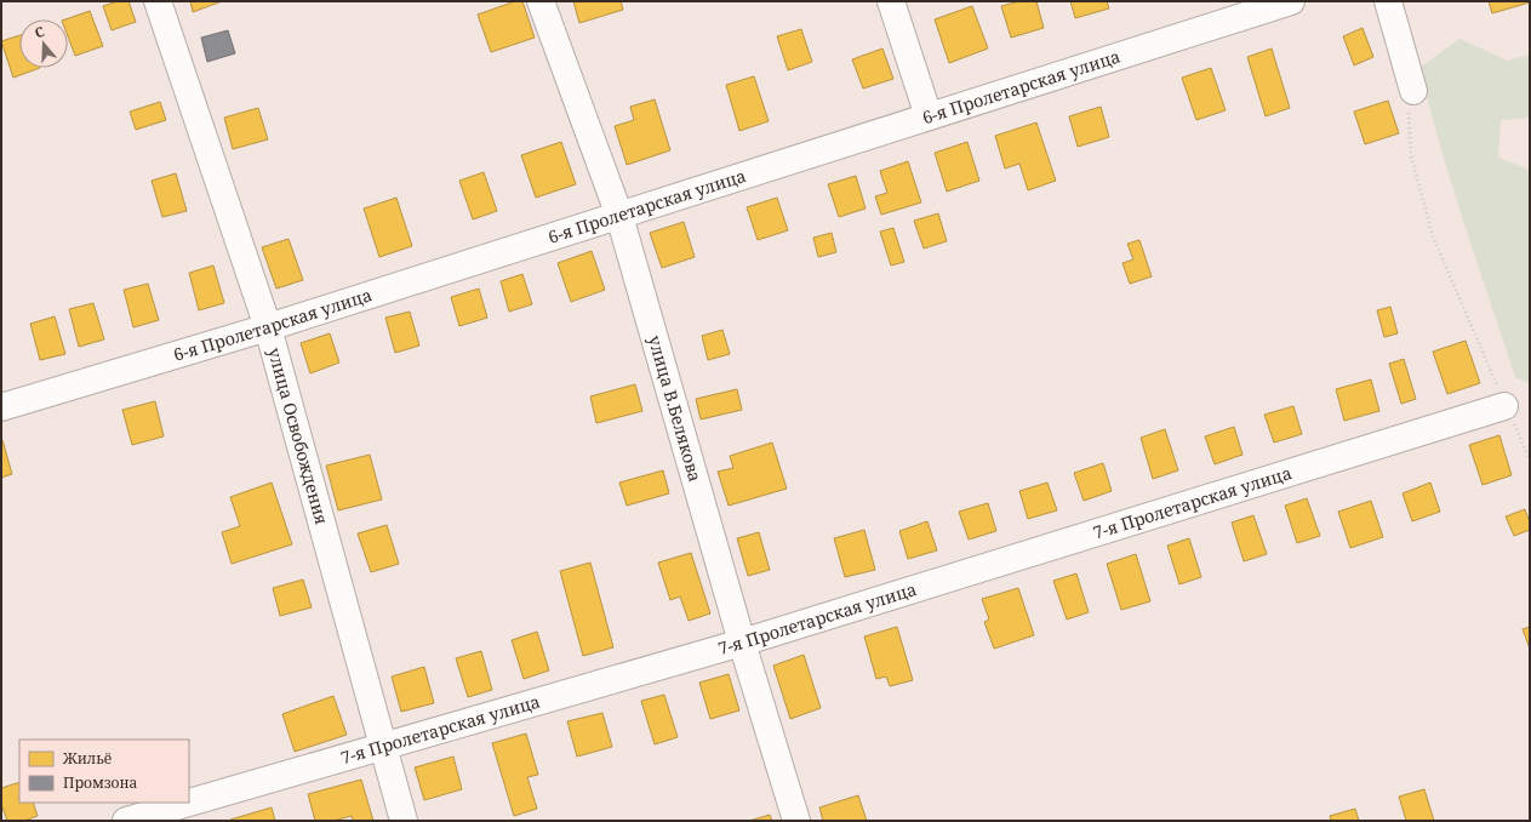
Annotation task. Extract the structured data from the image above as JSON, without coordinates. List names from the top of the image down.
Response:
{
  "streets": {
    "street": [
      "6-я Пролетарская улица",
      "улица В.Белякова",
      "улица Освобождения",
      "7-я Пролетарская улица"
    ]
  },
  "crossings": [
    ["6-я Пролетарская улица", "улица В.Белякова"],
    ["6-я Пролетарская улица", "улица Освобождения"],
    ["улица В.Белякова", "7-я Пролетарская улица"],
    ["улица Освобождения", "7-я Пролетарская улица"]
  ],
  "legend": ["Жильё", "Промзона"],
  "north": "top"
}
